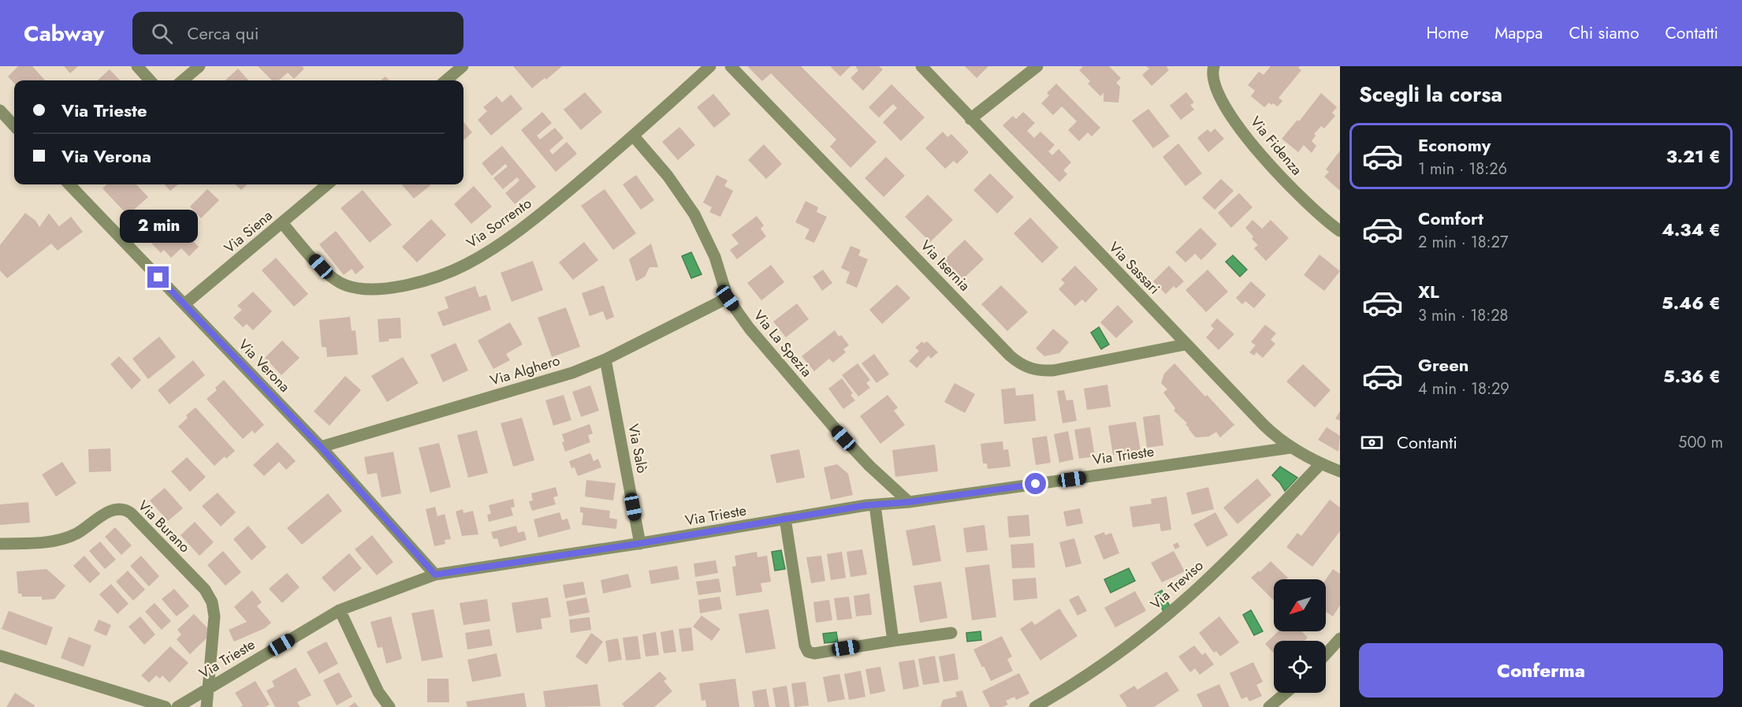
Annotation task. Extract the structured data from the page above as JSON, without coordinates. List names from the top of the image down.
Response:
{
  "streets": {
    "street": [
      "Via Fidenza",
      "Via Sorrento",
      "Via Siena",
      "Via Isernia",
      "Via Sassari",
      "Via La Spezia",
      "Via Verona",
      "Via Alghero",
      "Via Salò",
      "Via Trieste",
      "Via Burano",
      "Via Treviso"
    ]
  },
  "crossings": [
    ["Via Sorrento", "Via Siena"],
    ["Via Sorrento", "Via La Spezia"],
    ["Via Siena", "Via Verona"],
    ["Via Isernia", "Via Sassari"],
    ["Via Sassari", "Via Trieste"],
    ["Via Sassari", "Via Treviso"],
    ["Via La Spezia", "Via Alghero"],
    ["Via La Spezia", "Via Trieste"],
    ["Via Verona", "Via Alghero"],
    ["Via Verona", "Via Trieste"],
    ["Via Alghero", "Via Salò"],
    ["Via Salò", "Via Trieste"],
    ["Via Trieste", "Via Burano"]
  ],
  "north": "bottom left",
  "page": {
    "header": "Cabway",
    "search": "Cerca qui",
    "nav": [
      "Home",
      "Mappa",
      "Chi siamo",
      "Contatti"
    ],
    "heading": "Scegli la corsa",
    "banner": ["Via Trieste", "Via Verona"],
    "list": [
      {
        "name": "Economy",
        "note": "1 min · 18:26",
        "value": "3.21 €"
      },
      {
        "name": "Comfort",
        "note": "2 min · 18:27",
        "value": "4.34 €"
      },
      {
        "name": "XL",
        "note": "3 min · 18:28",
        "value": "5.46 €"
      },
      {
        "name": "Green",
        "note": "4 min · 18:29",
        "value": "5.36 €"
      }
    ],
    "bubble": "2 min",
    "pay": ["Contanti", "500 m"],
    "buttons": "Conferma"
  }
}
